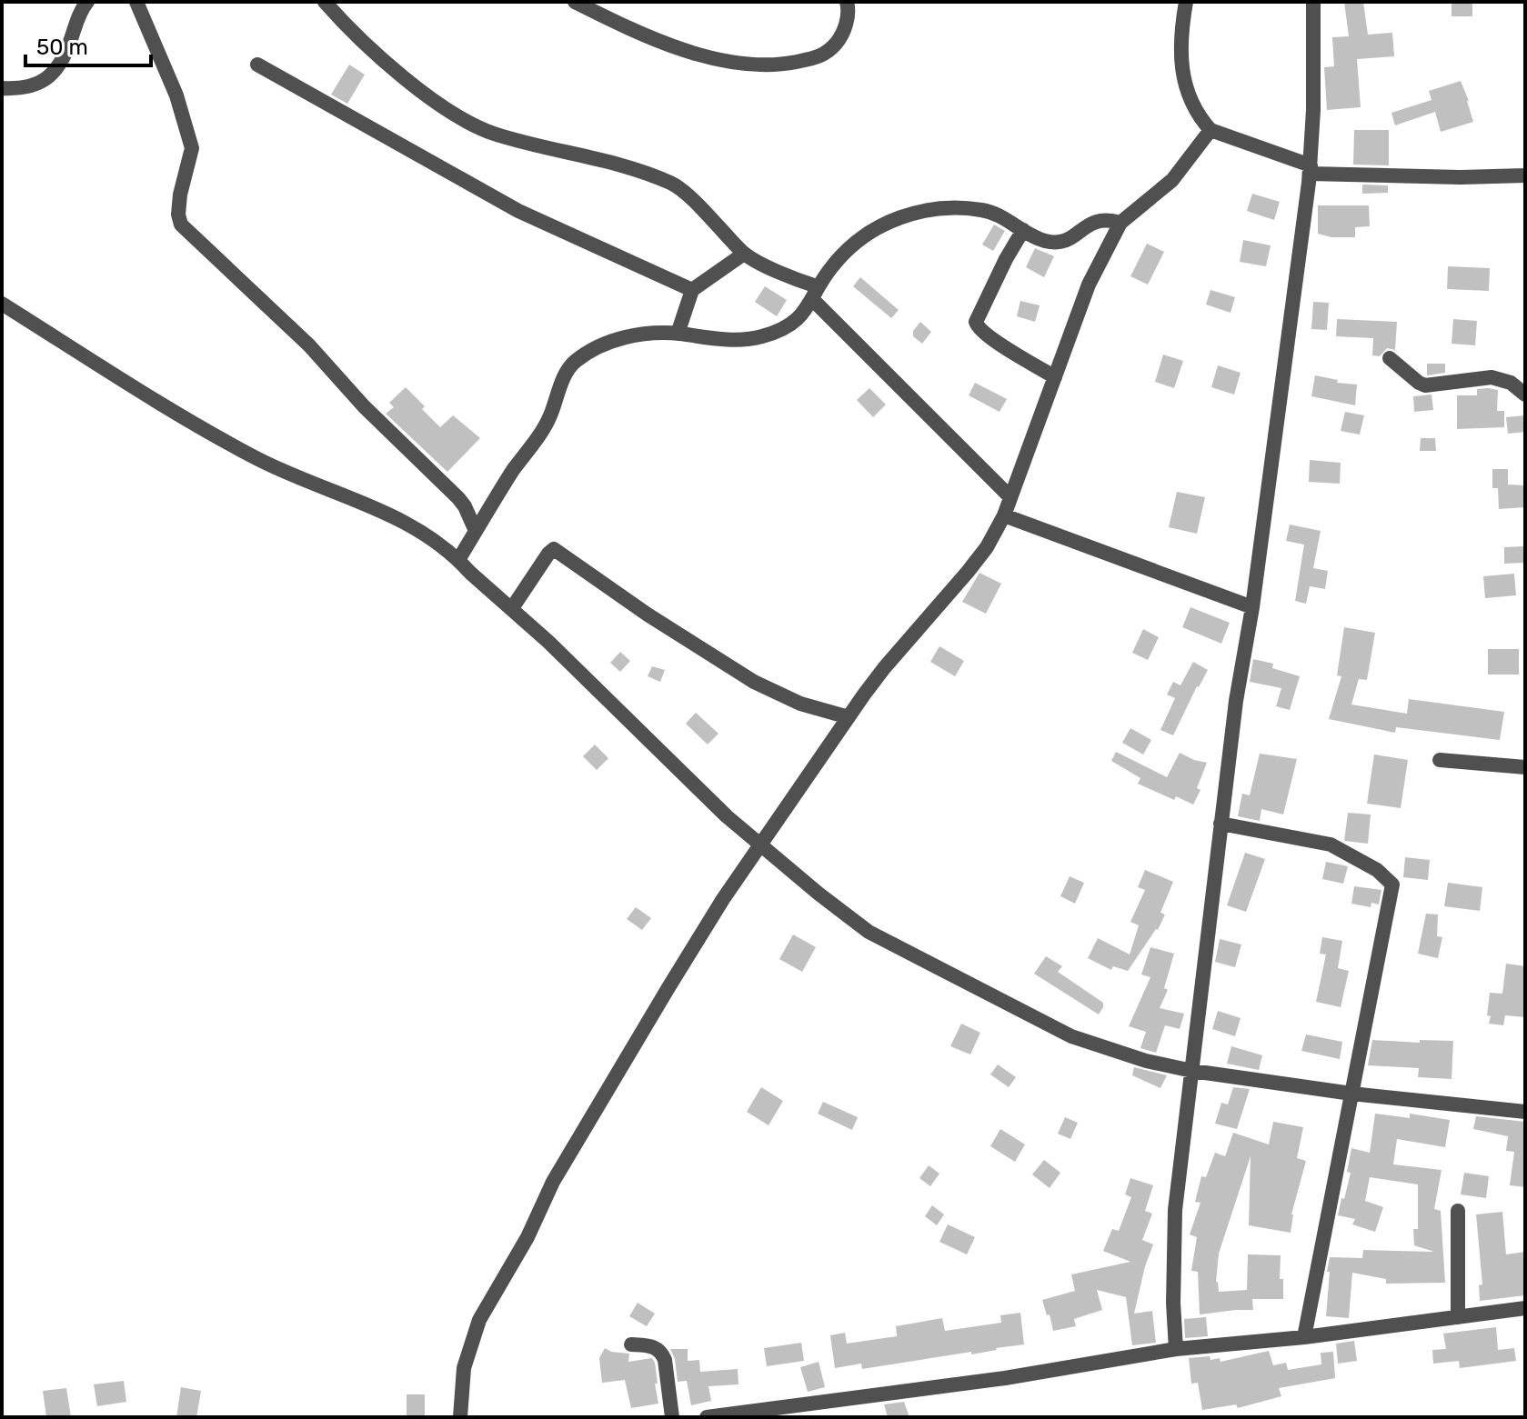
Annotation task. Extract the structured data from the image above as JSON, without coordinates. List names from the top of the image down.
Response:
{
  "scale_bar": "50 m"
}
